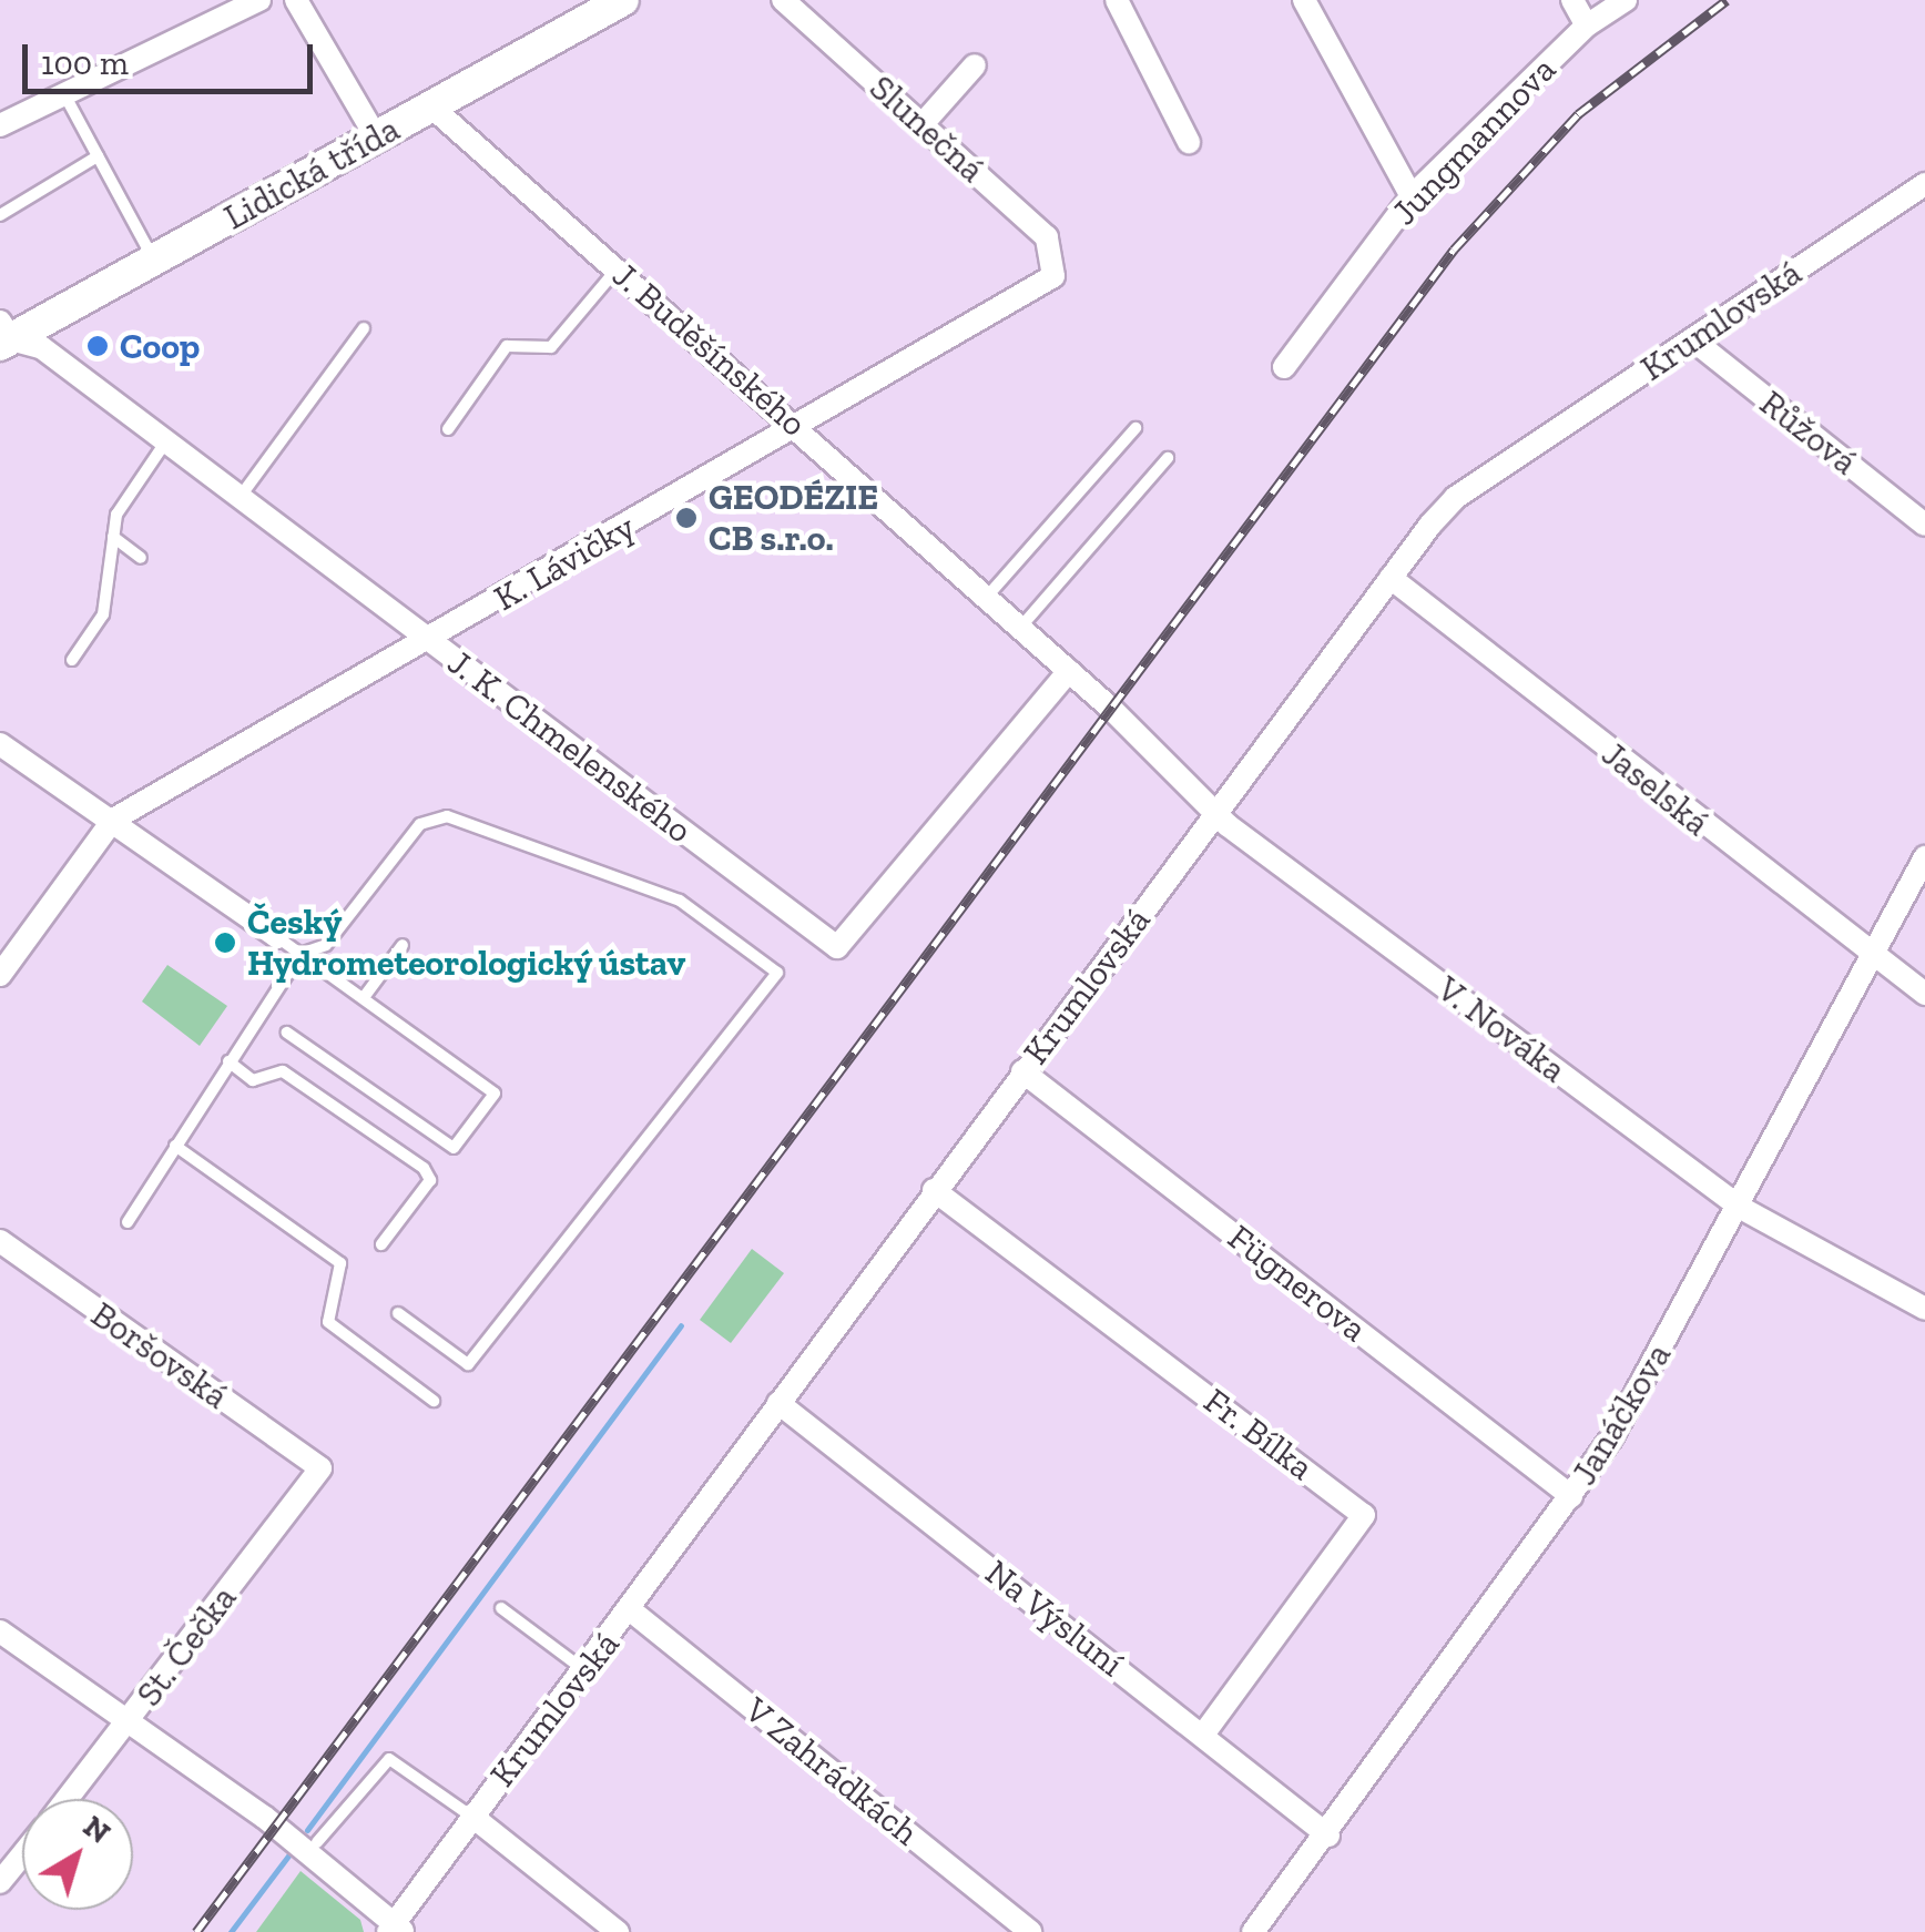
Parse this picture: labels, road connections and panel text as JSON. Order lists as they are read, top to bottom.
{
  "streets": {
    "street": [
      "Slunečná",
      "Jungmannova",
      "Lidická třída",
      "Krumlovská",
      "J. Buděšínského",
      "Růžová",
      "K. Lávičky",
      "J. K. Chmelenského",
      "Jaselská",
      "V. Nováka",
      "Fügnerova",
      "Boršovská",
      "Janáčkova",
      "Fr. Bílka",
      "Na Výsluní",
      "St. Čečka",
      "V Zahrádkách"
    ]
  },
  "crossings": [
    ["Slunečná", "K. Lávičky"],
    ["Lidická třída", "J. Buděšínského"],
    ["Lidická třída", "J. K. Chmelenského"],
    ["Krumlovská", "Růžová"],
    ["Krumlovská", "Jaselská"],
    ["Krumlovská", "V. Nováka"],
    ["Krumlovská", "Fügnerova"],
    ["Krumlovská", "Fr. Bílka"],
    ["Krumlovská", "Na Výsluní"],
    ["Krumlovská", "V Zahrádkách"],
    ["J. Buděšínského", "K. Lávičky"],
    ["J. Buděšínského", "J. K. Chmelenského"],
    ["J. Buděšínského", "V. Nováka"],
    ["K. Lávičky", "J. K. Chmelenského"],
    ["Jaselská", "Janáčkova"],
    ["V. Nováka", "Janáčkova"],
    ["Fügnerova", "Janáčkova"],
    ["Boršovská", "St. Čečka"],
    ["Janáčkova", "Na Výsluní"],
    ["Fr. Bílka", "Na Výsluní"]
  ],
  "places": ["Coop", "GEODÉZIE CB s.r.o.", "Český Hydrometeorologický ústav"],
  "scale_bar": "100 m",
  "north": "top right"
}
